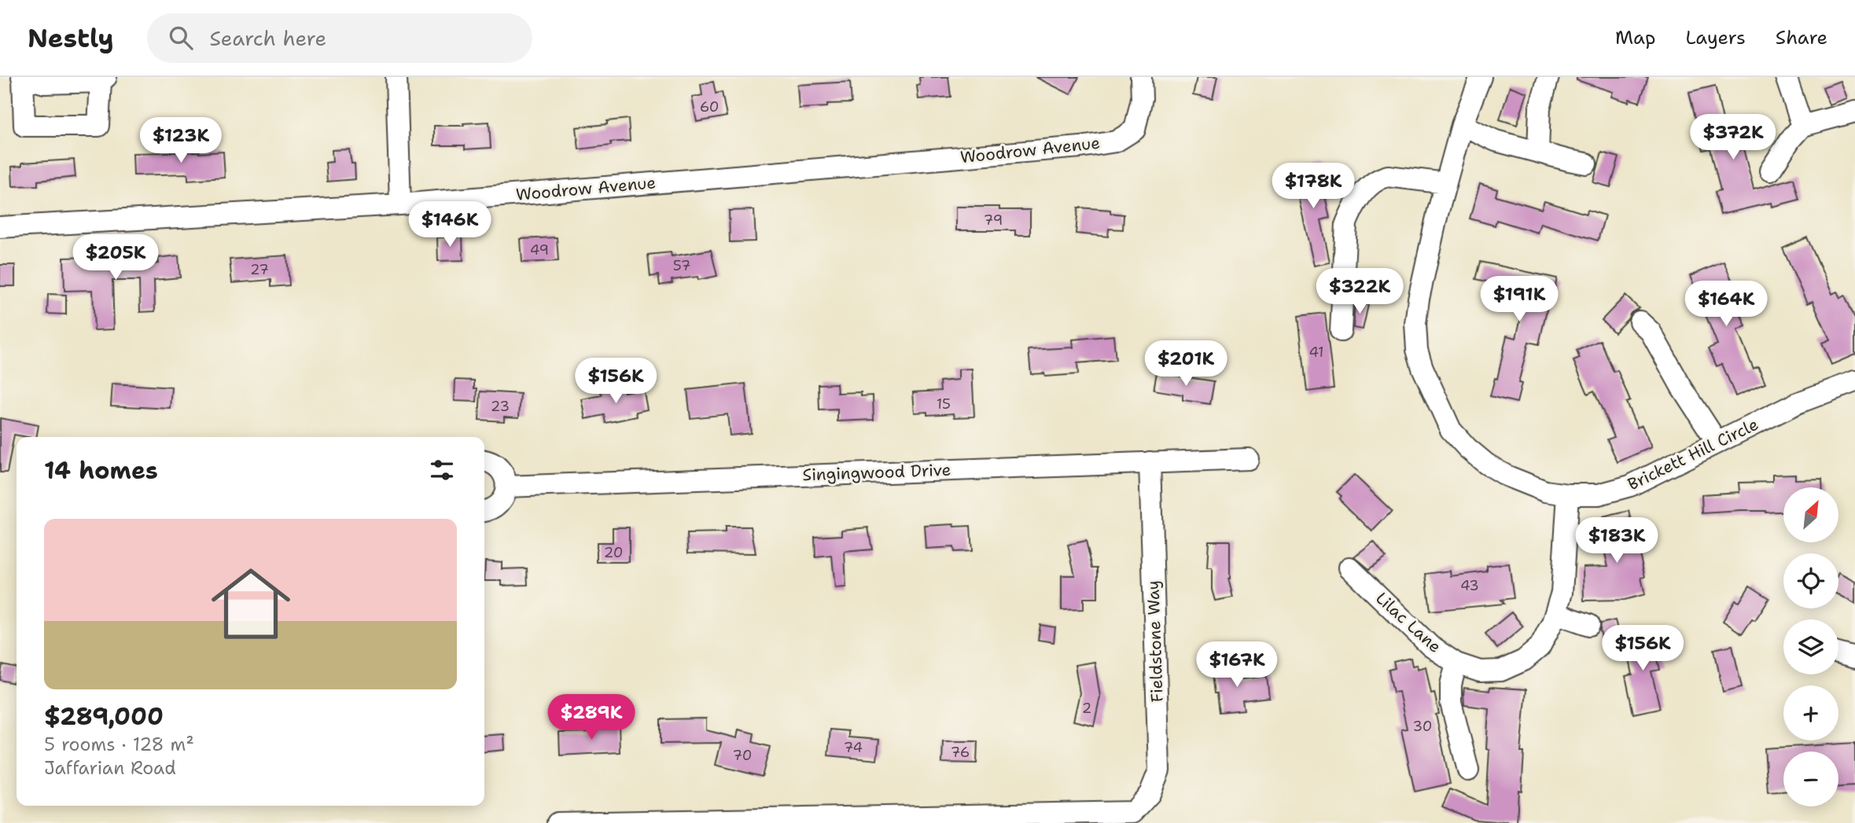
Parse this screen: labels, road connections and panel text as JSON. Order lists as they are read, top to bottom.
{
  "streets": {
    "street": [
      "Woodrow Avenue",
      "Brickett Hill Circle",
      "Singingwood Drive",
      "Lilac Lane",
      "Fieldstone Way"
    ]
  },
  "crossings": [
    ["Brickett Hill Circle", "Lilac Lane"],
    ["Singingwood Drive", "Fieldstone Way"]
  ],
  "house_numbers": [
    "60",
    "79",
    "49",
    "57",
    "27",
    "41",
    "15",
    "23",
    "20",
    "43",
    "2",
    "30",
    "74",
    "76",
    "70"
  ],
  "north": "top right",
  "page": {
    "header": "Nestly",
    "search": "Search here",
    "nav": ["Map", "Layers", "Share"],
    "price": [
      "$372K",
      "$123K",
      "$178K",
      "$146K",
      "$205K",
      "$322K",
      "$191K",
      "$164K",
      "$201K",
      "$156K",
      "$183K",
      "$156K",
      "$167K",
      "$289K"
    ],
    "heading": "14 homes",
    "map_buttons": ["+", "−"],
    "list": [
      {
        "name": "$289,000",
        "note": "5 rooms · 128 m² · Jaffarian Road"
      }
    ]
  }
}
